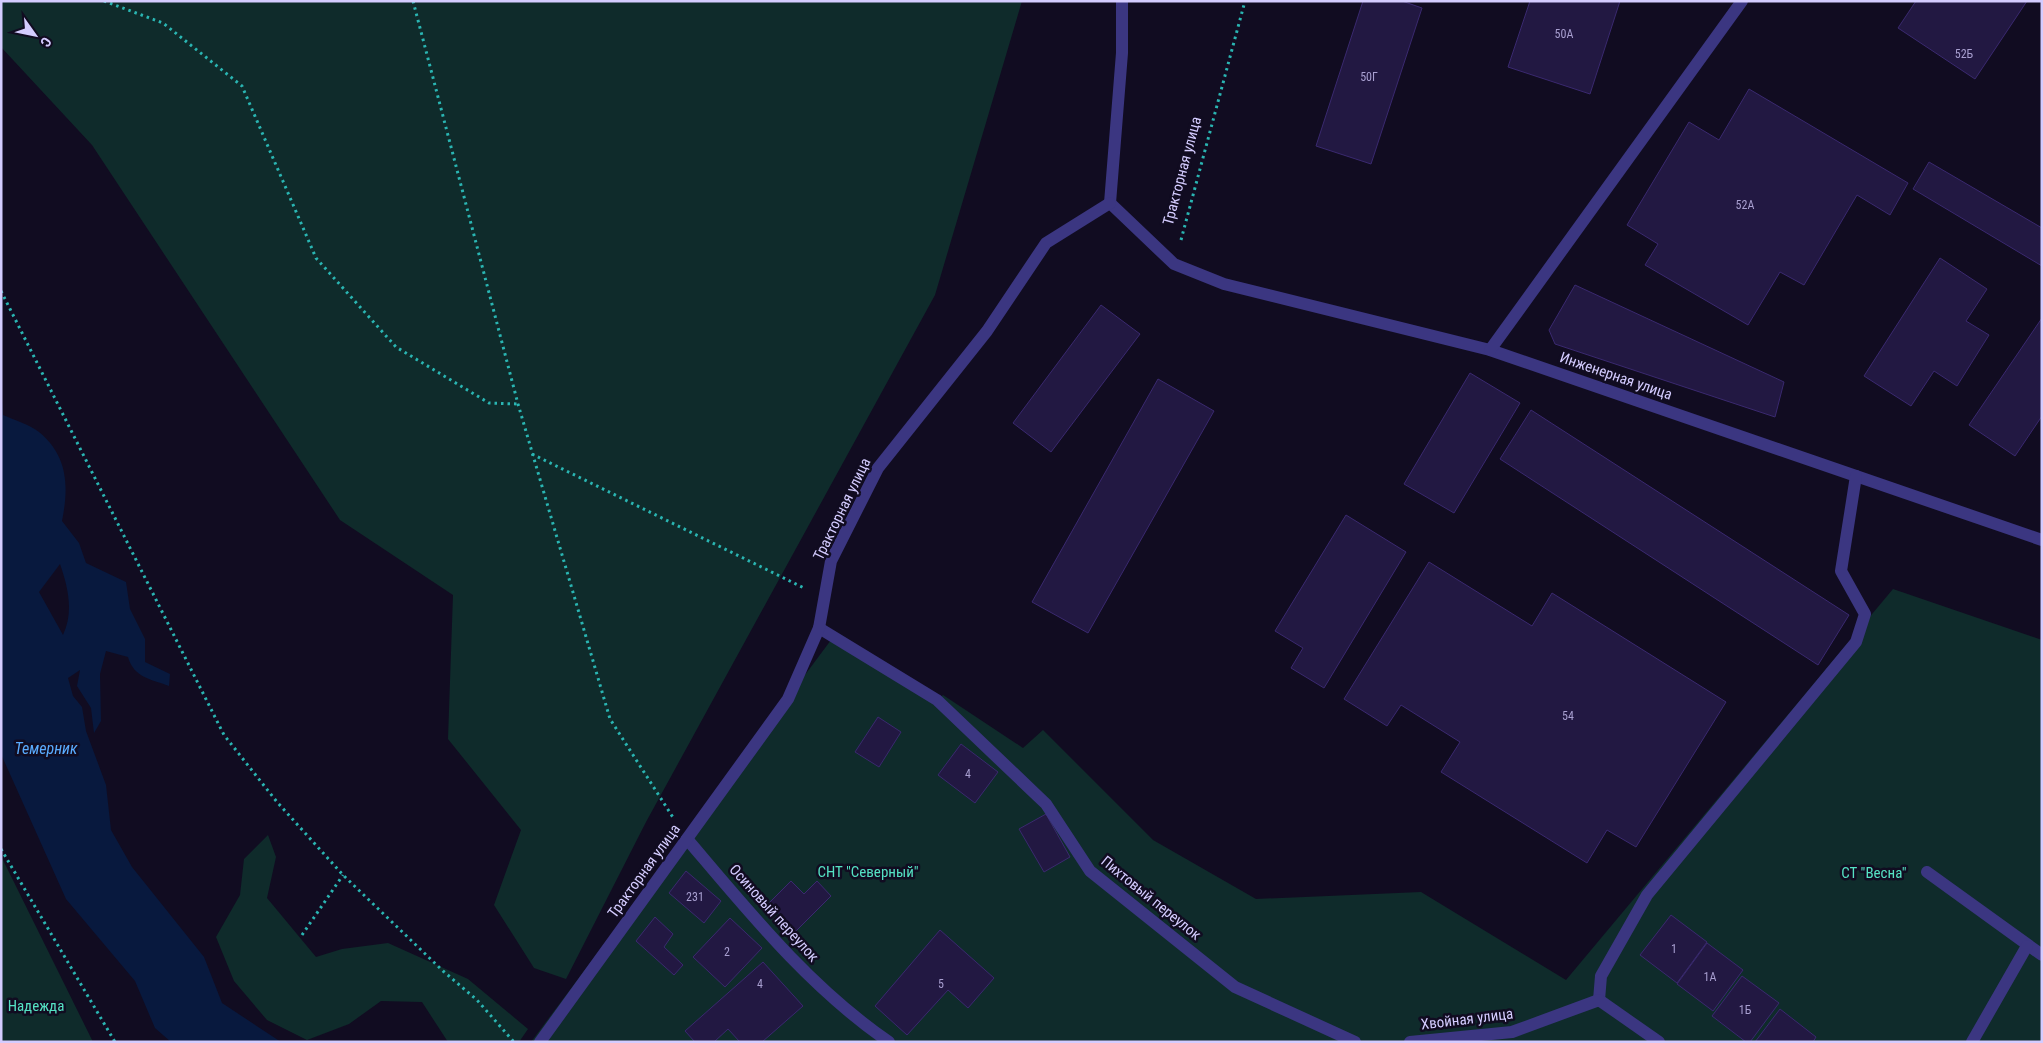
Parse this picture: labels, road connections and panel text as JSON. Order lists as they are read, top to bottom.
{
  "streets": {
    "street": [
      "Тракторная улица",
      "Инженерная улица",
      "Пихтовый переулок",
      "Осиновый переулок",
      "Хвойная улица"
    ]
  },
  "crossings": [
    ["Тракторная улица", "Инженерная улица"],
    ["Тракторная улица", "Пихтовый переулок"],
    ["Тракторная улица", "Осиновый переулок"]
  ],
  "water": ["Темерник"],
  "parks": ["СНТ \"Северный\"", "СТ \"Весна\"", "Надежда"],
  "house_numbers": [
    "50А",
    "52Б",
    "50Г",
    "52А",
    "54",
    "4",
    "231",
    "1",
    "2",
    "1А",
    "4",
    "5",
    "1Б"
  ],
  "north": "bottom right"
}
